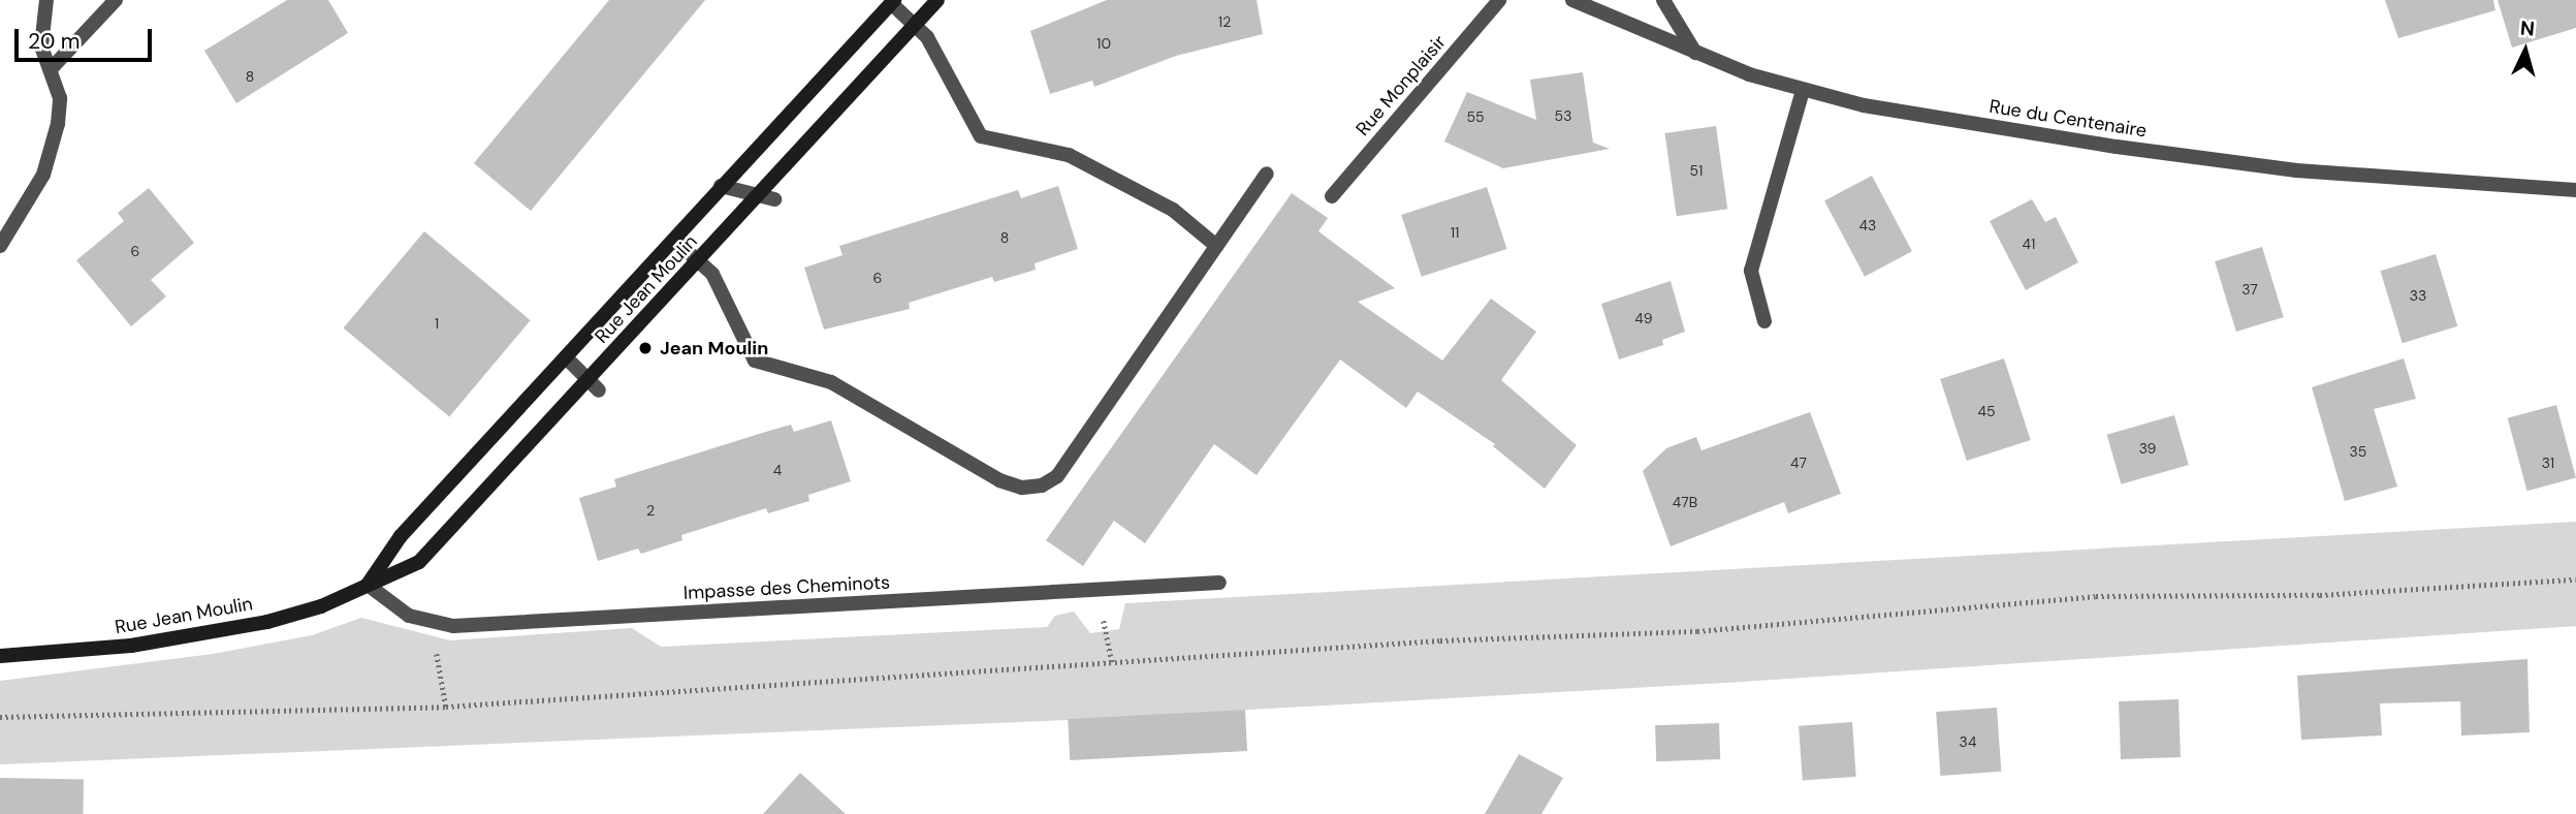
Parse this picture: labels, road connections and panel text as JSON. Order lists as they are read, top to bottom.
{
  "streets": {
    "street": [
      "Rue Monplaisir",
      "Rue du Centenaire",
      "Rue Jean Moulin",
      "Impasse des Cheminots"
    ]
  },
  "crossings": [
    ["Rue Jean Moulin", "Impasse des Cheminots"]
  ],
  "places": ["Jean Moulin"],
  "house_numbers": [
    "12",
    "10",
    "8",
    "53",
    "55",
    "51",
    "43",
    "11",
    "8",
    "41",
    "6",
    "6",
    "37",
    "33",
    "49",
    "1",
    "45",
    "39",
    "35",
    "47",
    "31",
    "4",
    "47B",
    "2",
    "34"
  ],
  "scale_bar": "20 m",
  "north": "top"
}
